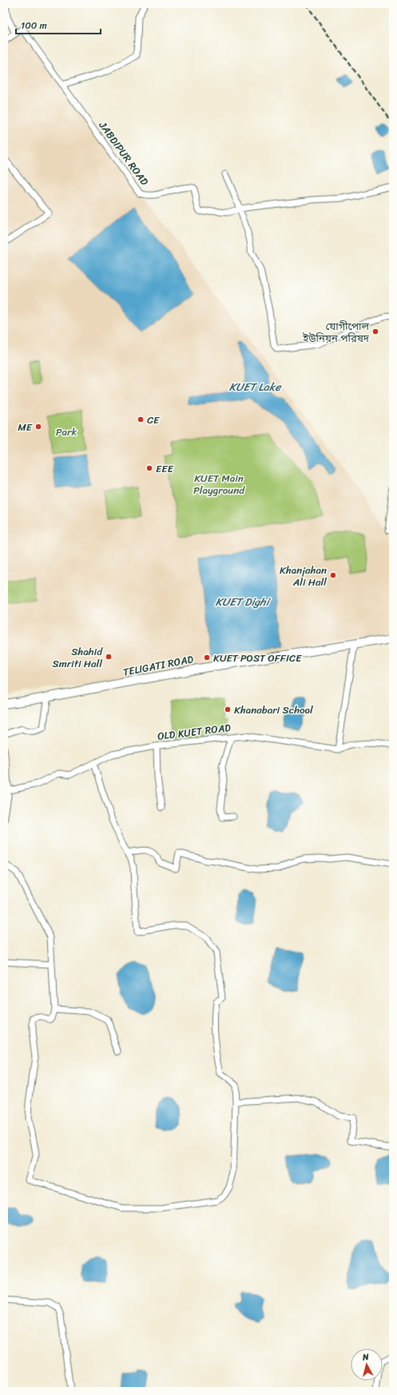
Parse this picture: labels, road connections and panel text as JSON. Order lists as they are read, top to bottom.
{
  "streets": {
    "main road": ["TELIGATI ROAD"],
    "street": ["JABDIPUR ROAD", "OLD KUET ROAD"]
  },
  "water": ["KUET Lake", "KUET Dighi"],
  "parks": ["Park", "KUET Main Playground"],
  "places": [
    "যোগীপোল ইউনিয়ন পরিষদ",
    "CE",
    "ME",
    "EEE",
    "Khanjahan Ali Hall",
    "Shahid Smriti Hall",
    "KUET POST OFFICE",
    "Khanabari School"
  ],
  "scale_bar": "100 m",
  "north": "top"
}
